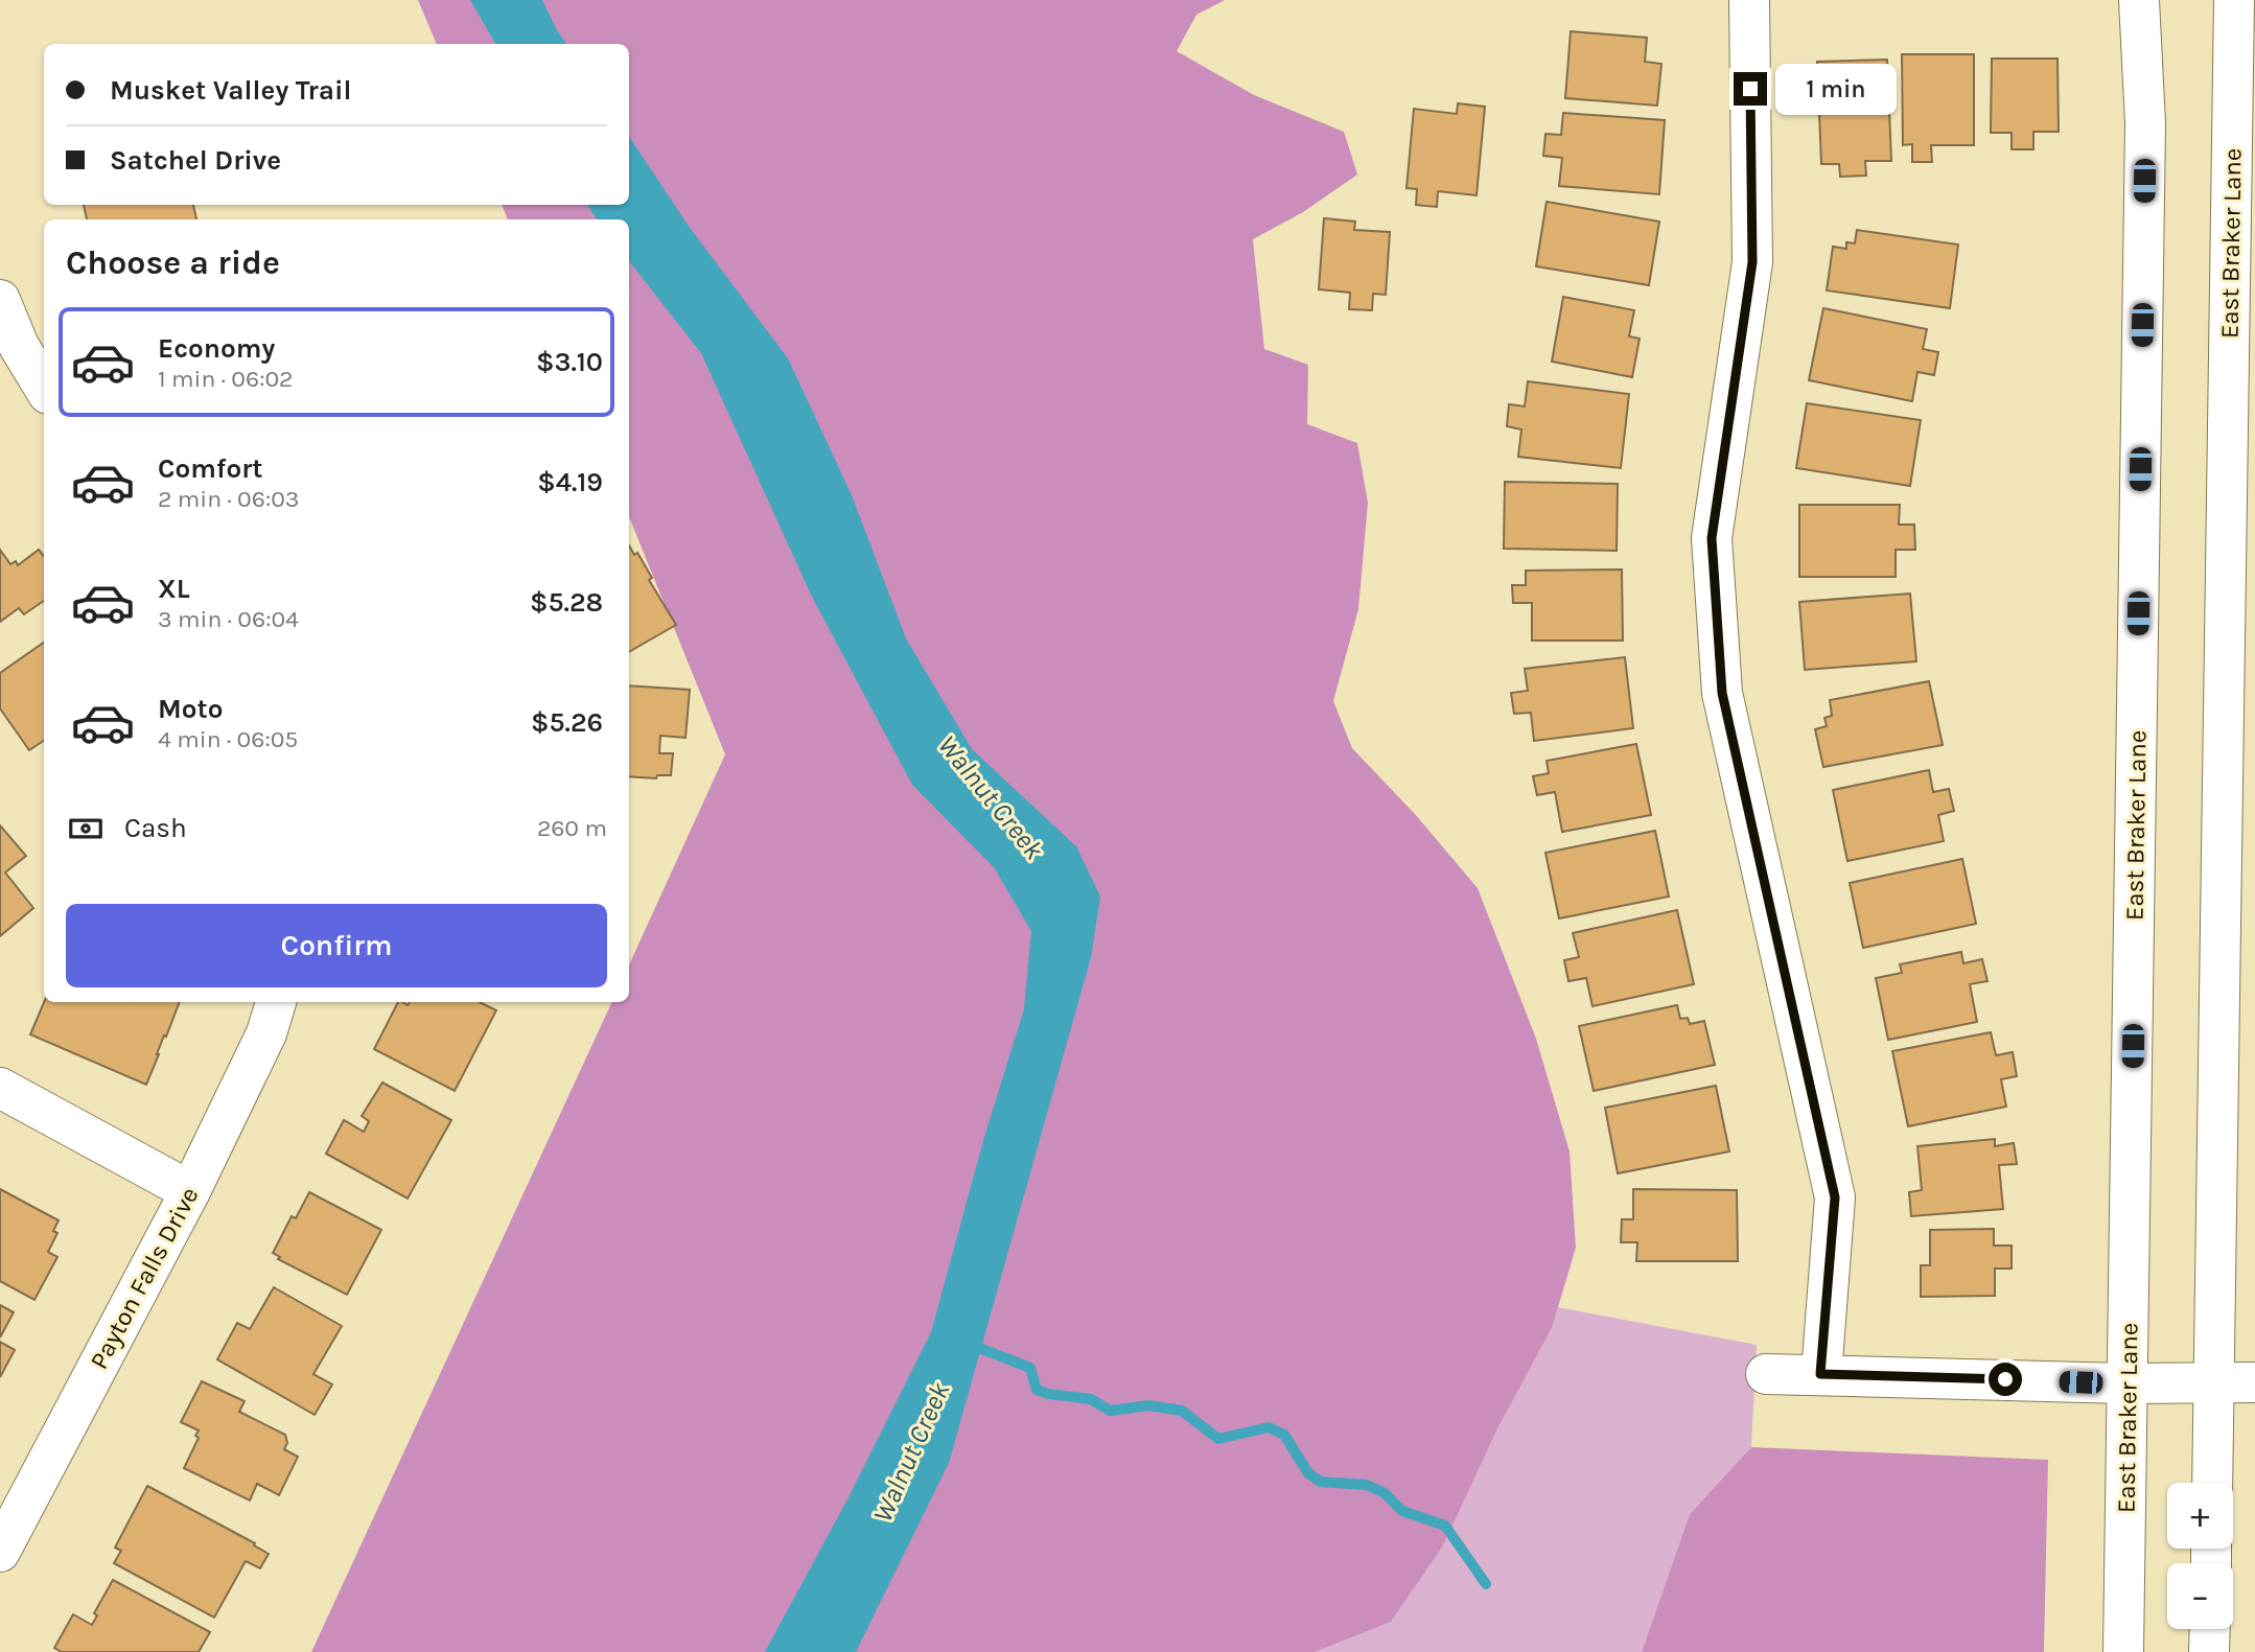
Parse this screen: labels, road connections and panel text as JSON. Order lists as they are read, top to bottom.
{
  "streets": {
    "street": ["East Braker Lane", "Payton Falls Drive"]
  },
  "water": ["Walnut Creek"],
  "page": {
    "banner": ["Musket Valley Trail", "Satchel Drive"],
    "bubble": "1 min",
    "heading": "Choose a ride",
    "list": [
      {
        "name": "Economy",
        "note": "1 min · 06:02",
        "value": "$3.10"
      },
      {
        "name": "Comfort",
        "note": "2 min · 06:03",
        "value": "$4.19"
      },
      {
        "name": "XL",
        "note": "3 min · 06:04",
        "value": "$5.28"
      },
      {
        "name": "Moto",
        "note": "4 min · 06:05",
        "value": "$5.26"
      }
    ],
    "pay": ["Cash", "260 m"],
    "buttons": "Confirm",
    "map_buttons": ["+", "−"]
  }
}
